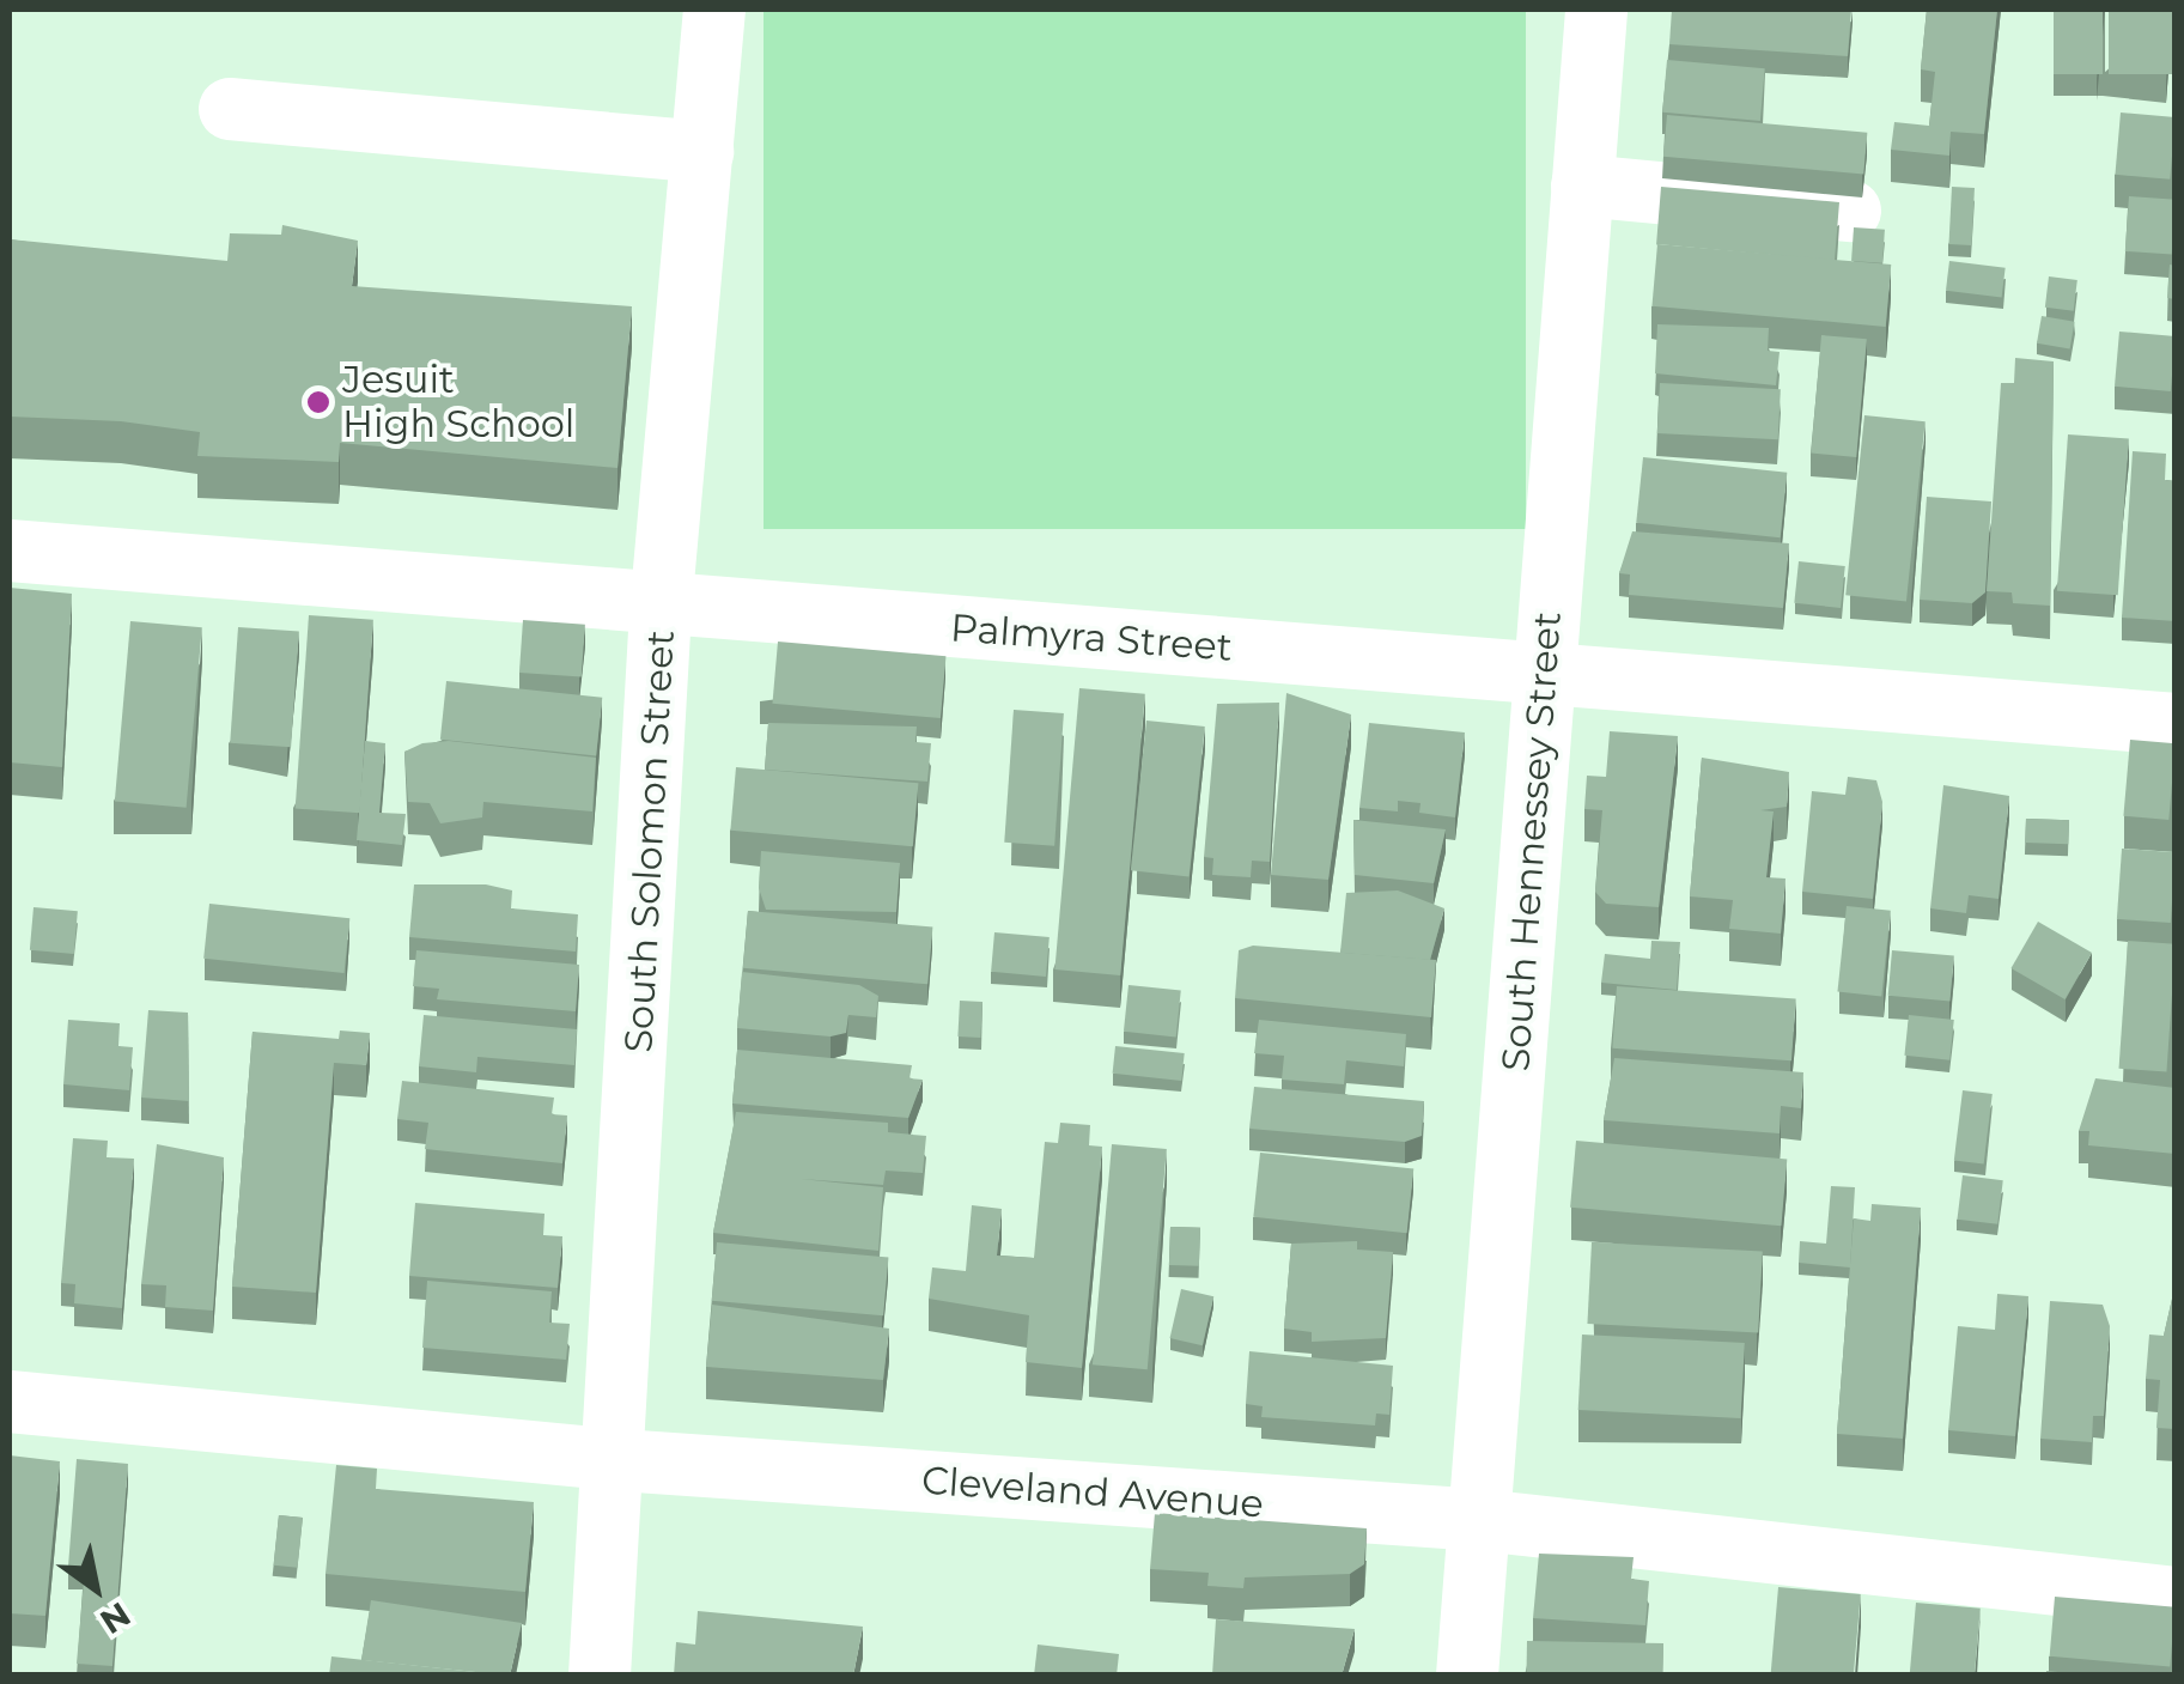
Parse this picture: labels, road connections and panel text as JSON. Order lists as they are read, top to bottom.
{
  "streets": {
    "street": [
      "Palmyra Street",
      "South Solomon Street",
      "South Hennessey Street",
      "Cleveland Avenue"
    ]
  },
  "crossings": [
    ["Palmyra Street", "South Solomon Street"],
    ["Palmyra Street", "South Hennessey Street"],
    ["South Solomon Street", "Cleveland Avenue"],
    ["South Hennessey Street", "Cleveland Avenue"]
  ],
  "places": ["Jesuit High School"],
  "north": "bottom right"
}
